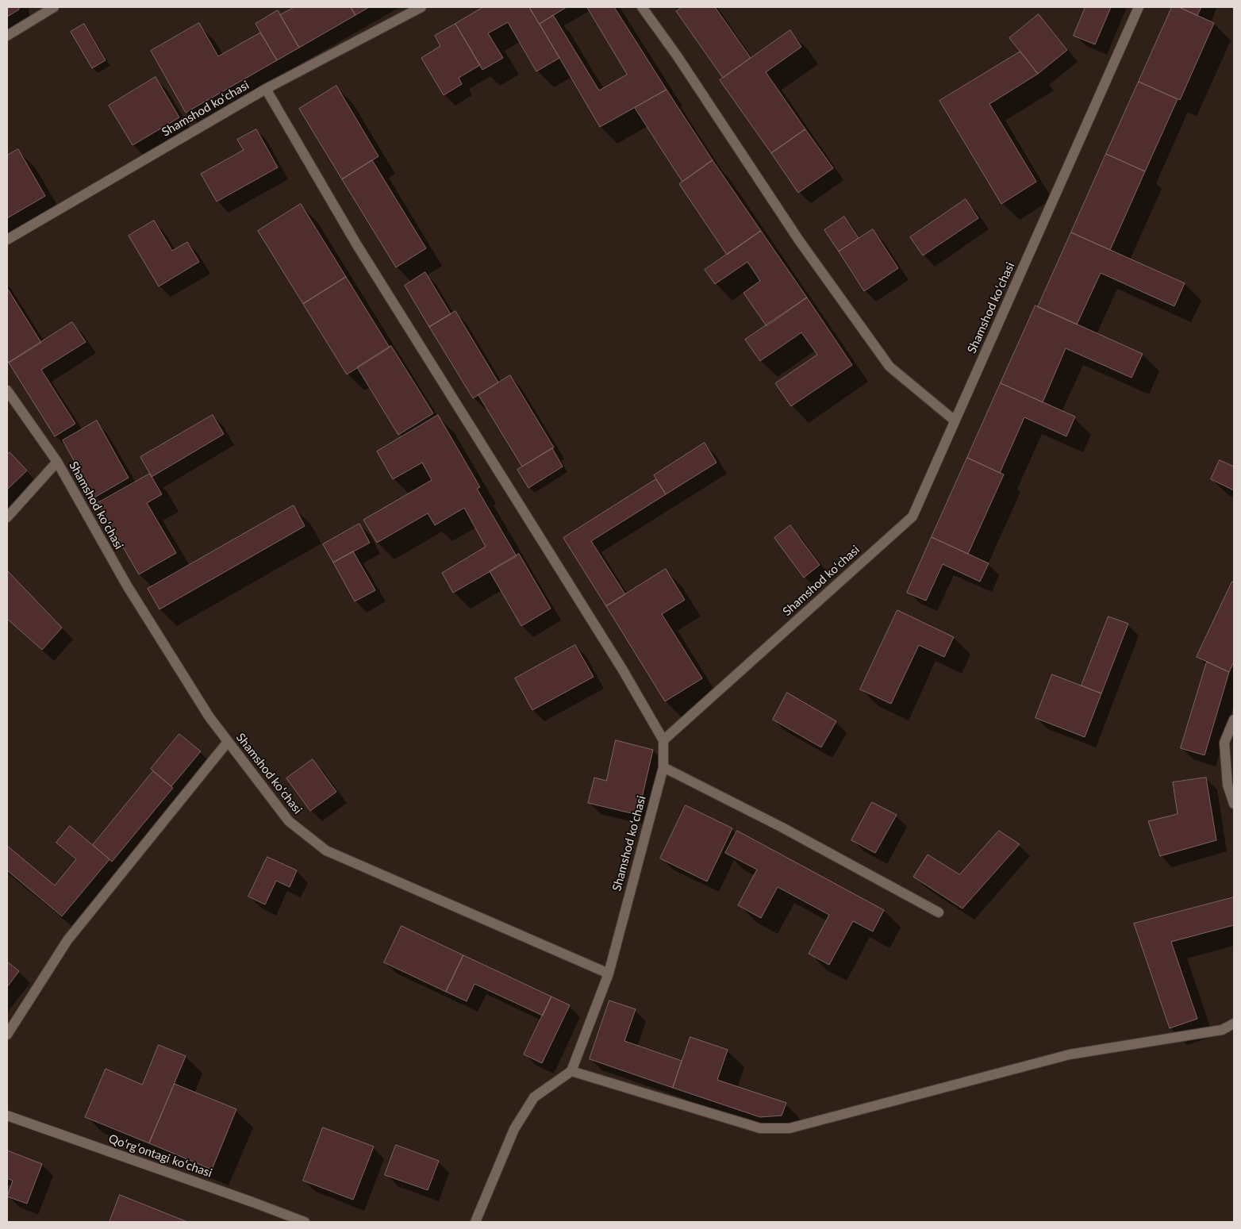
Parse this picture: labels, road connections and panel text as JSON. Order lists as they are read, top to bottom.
{
  "streets": {
    "street": ["Shamshod koʻchasi", "Qoʻrgʻontagi koʻchasi"]
  }
}
